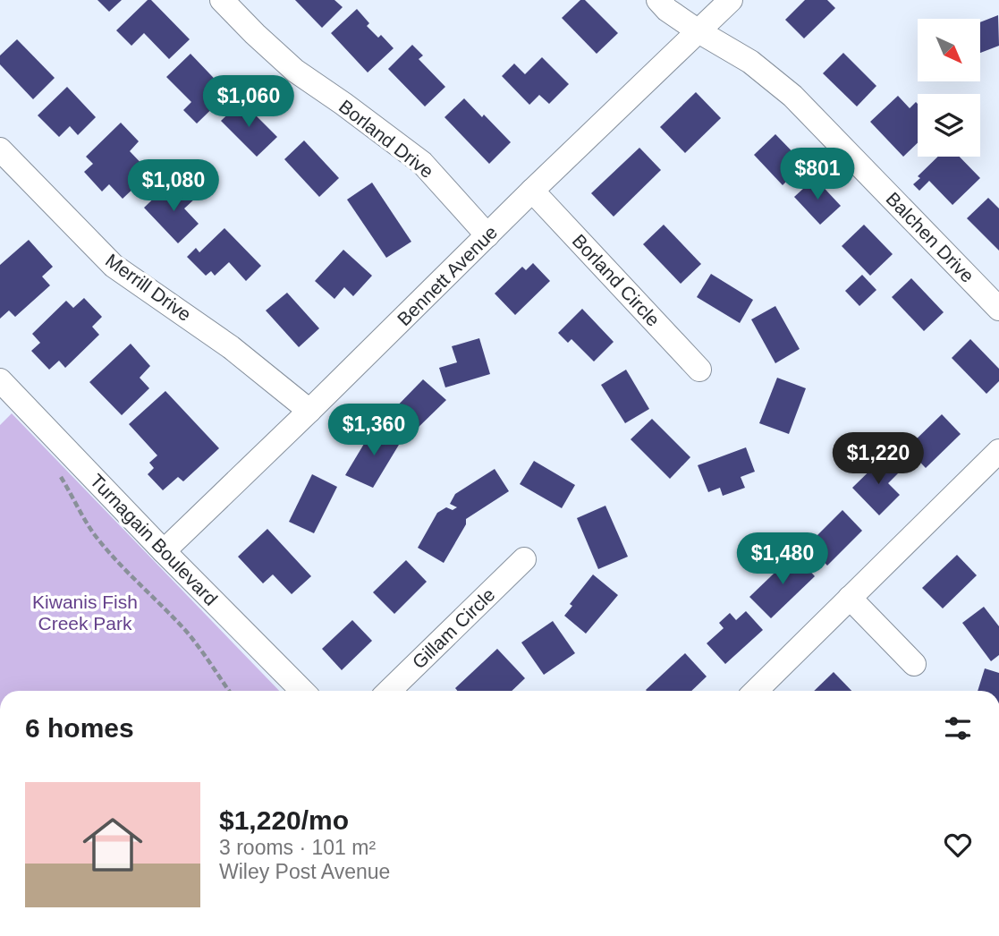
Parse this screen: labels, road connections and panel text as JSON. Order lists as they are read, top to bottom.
{
  "streets": {
    "street": [
      "Borland Drive",
      "Balchen Drive",
      "Bennett Avenue",
      "Borland Circle",
      "Merrill Drive",
      "Turnagain Boulevard",
      "Gillam Circle"
    ]
  },
  "crossings": [
    ["Borland Drive", "Bennett Avenue"],
    ["Balchen Drive", "Bennett Avenue"],
    ["Bennett Avenue", "Borland Circle"],
    ["Bennett Avenue", "Merrill Drive"],
    ["Bennett Avenue", "Turnagain Boulevard"]
  ],
  "parks": ["Kiwanis Fish Creek Park"],
  "north": "bottom right",
  "page": {
    "price": [
      "$1,060",
      "$801",
      "$1,080",
      "$1,360",
      "$1,220",
      "$1,480"
    ],
    "heading": "6 homes",
    "list": [
      {
        "name": "$1,220/mo",
        "note": "3 rooms · 101 m² · Wiley Post Avenue"
      }
    ]
  }
}
